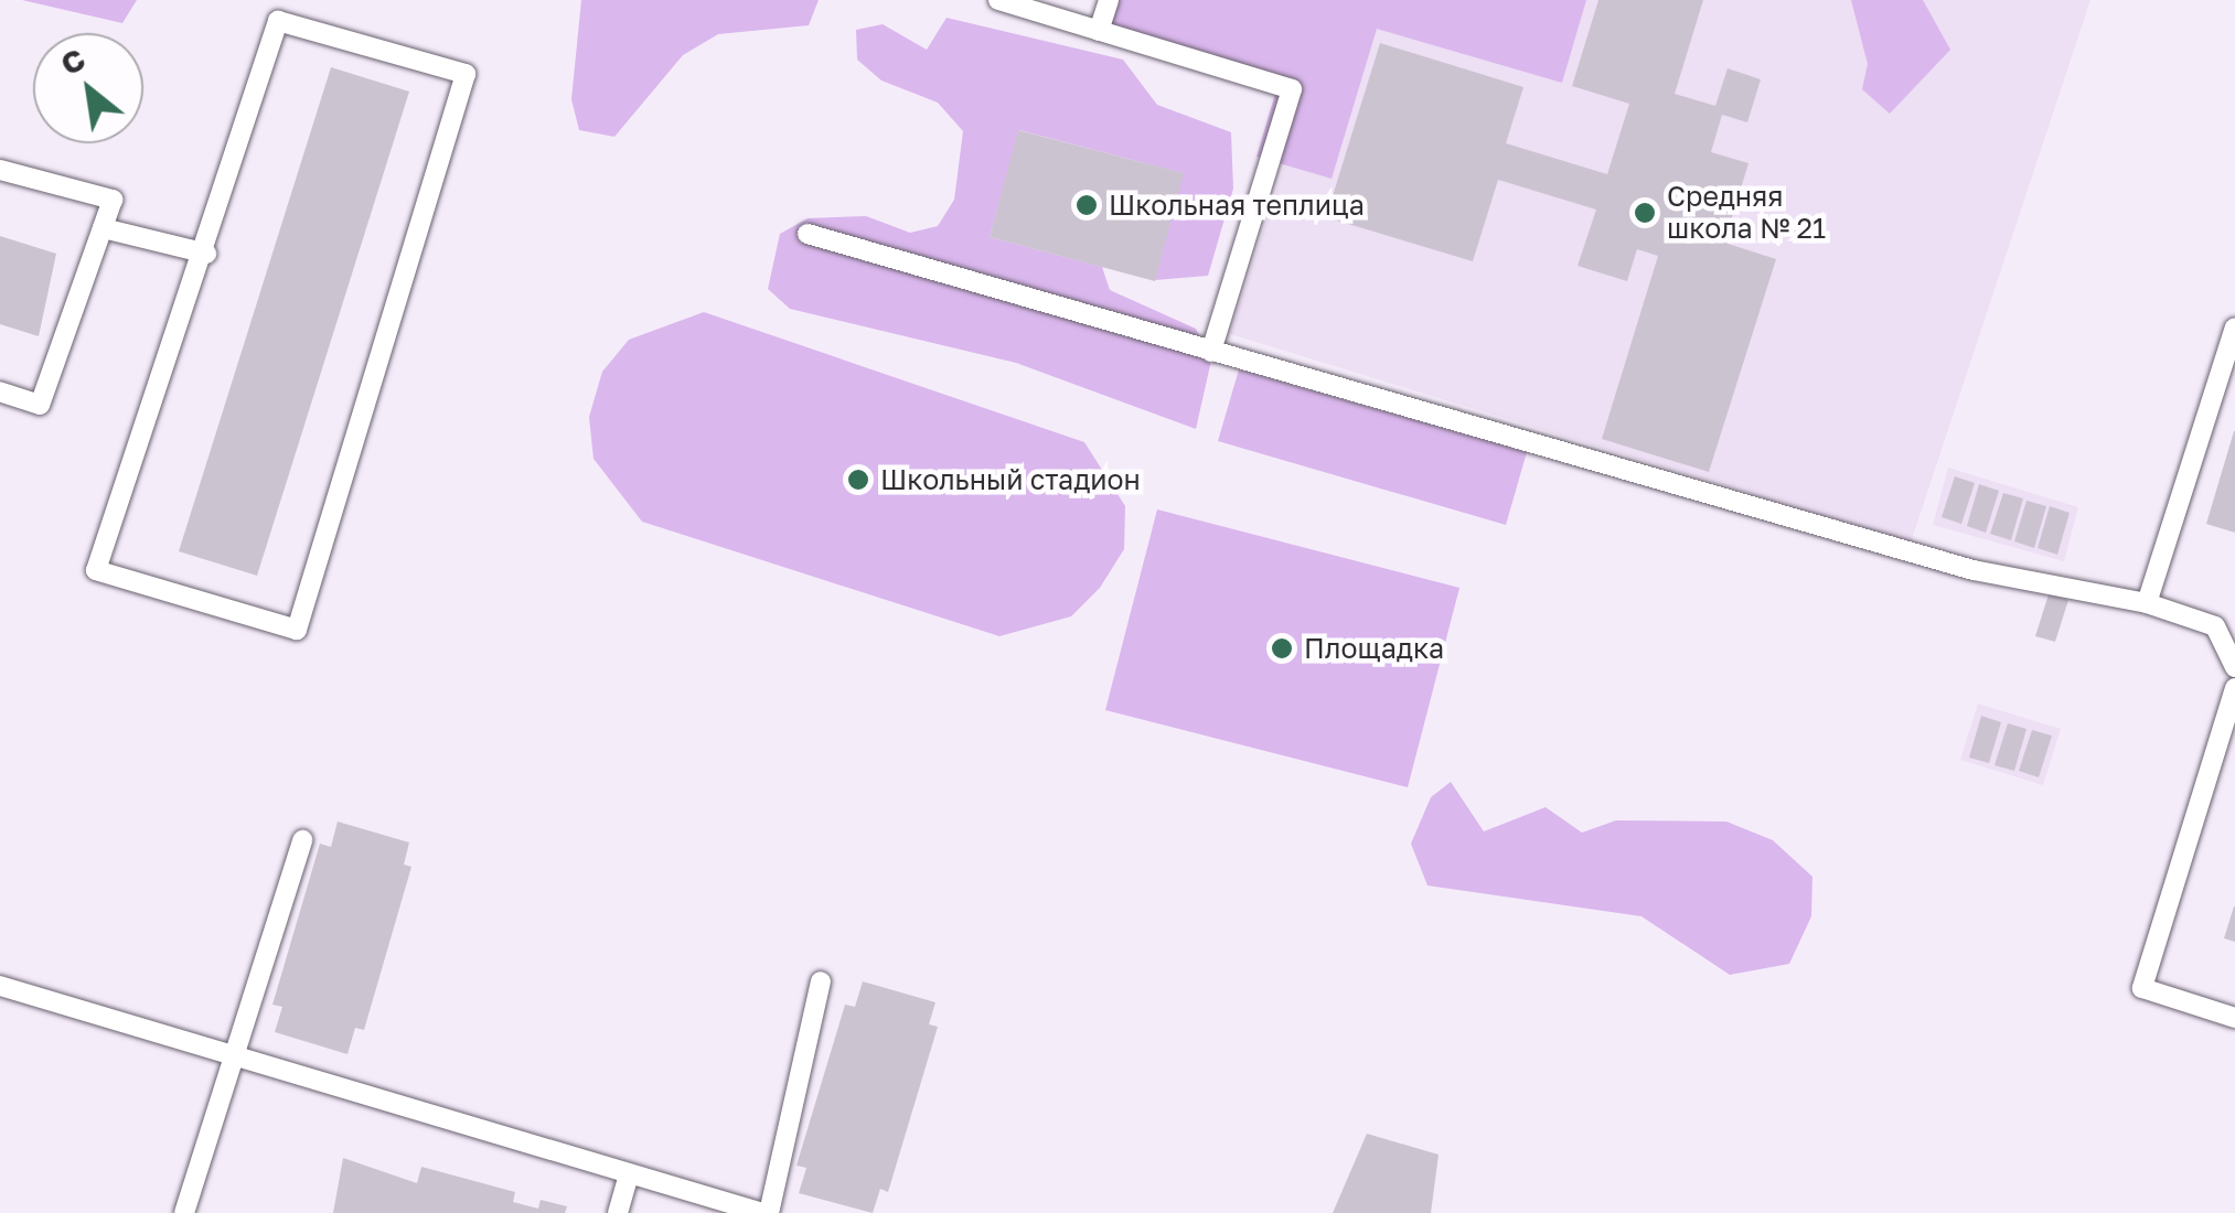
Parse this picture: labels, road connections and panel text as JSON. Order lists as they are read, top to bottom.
{
  "places": [
    "Школьная теплица",
    "Средняя школа № 21",
    "Школьный стадион",
    "Площадка"
  ],
  "north": "top left"
}
